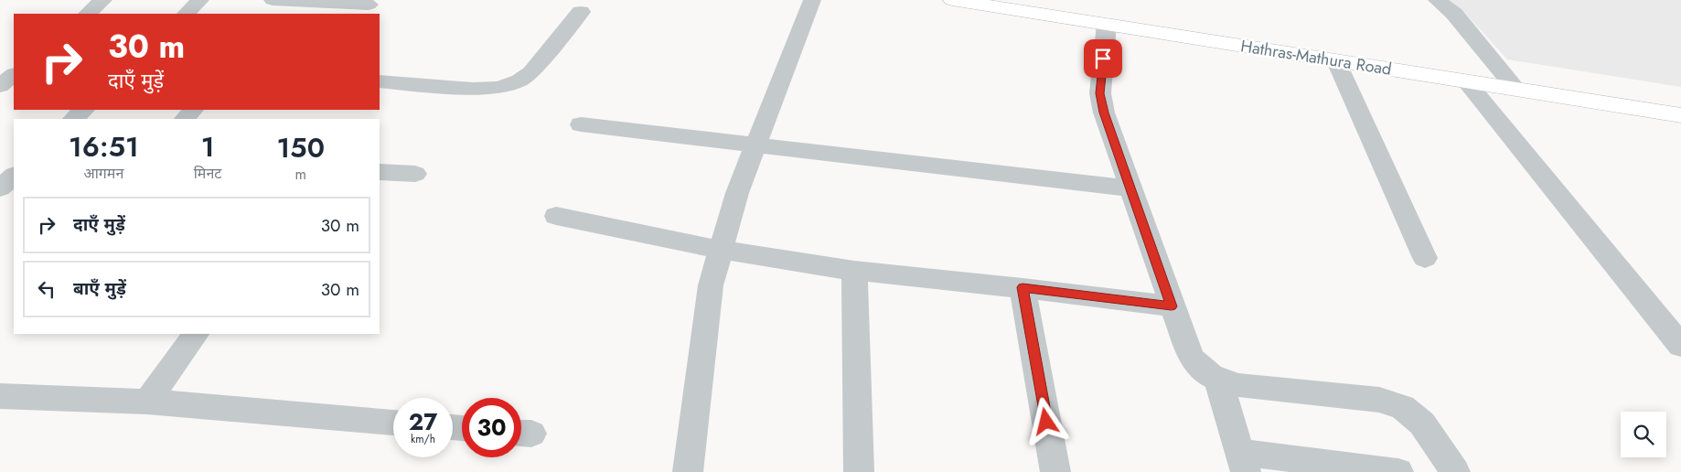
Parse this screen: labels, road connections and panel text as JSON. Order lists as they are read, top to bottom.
{
  "streets": {
    "highway": ["Hathras-Mathura Road"]
  },
  "page": {
    "turn": ["30 m", "दाएँ मुड़ें"],
    "eta": [
      "16:51",
      "आगमन",
      "1",
      "मिनट",
      "150",
      "m"
    ],
    "list": [
      {
        "name": "दाएँ मुड़ें",
        "value": "30 m"
      },
      {
        "name": "बाएँ मुड़ें",
        "value": "30 m"
      }
    ],
    "speed": "27 km/h",
    "limit": "30"
  }
}
